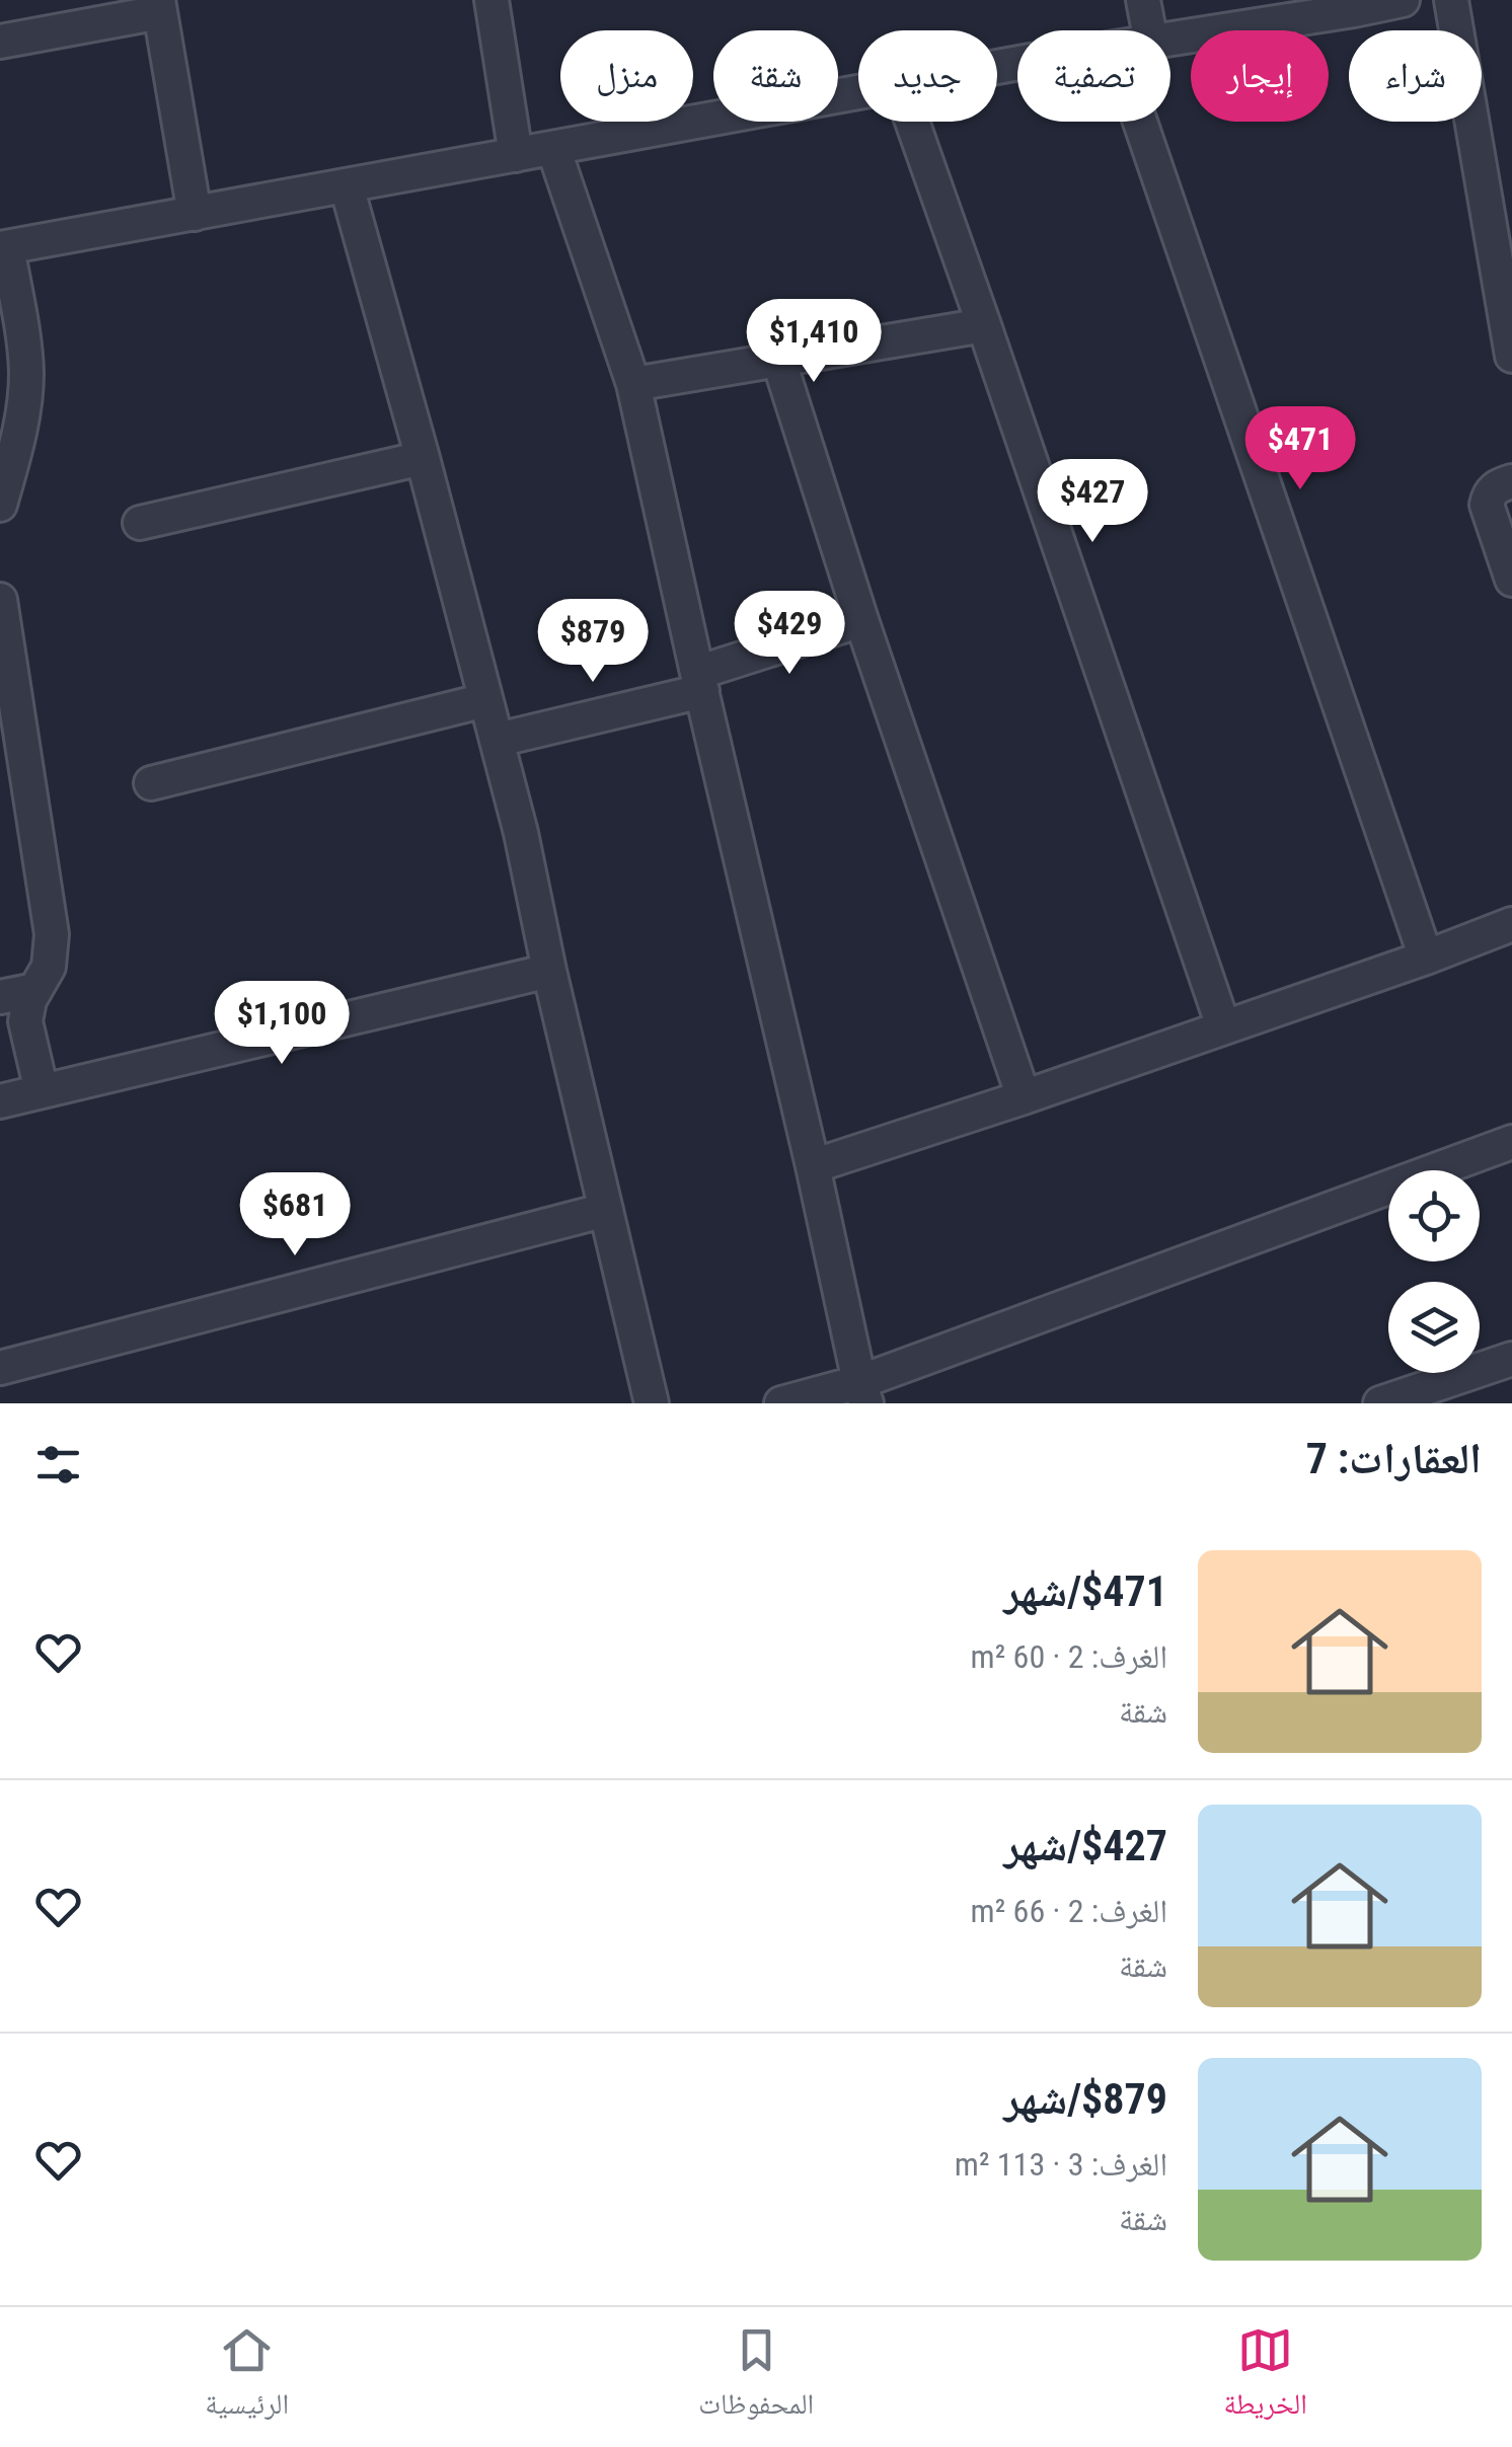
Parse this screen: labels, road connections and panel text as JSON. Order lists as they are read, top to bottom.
{
  "page": {
    "chip": [
      "شراء",
      "إيجار",
      "تصفية",
      "جديد",
      "شقة",
      "منزل"
    ],
    "price": [
      "$1,410",
      "$471",
      "$427",
      "$429",
      "$879",
      "$1,100",
      "$681"
    ],
    "heading": "العقارات: 7",
    "list": [
      {
        "name": "$471/شهر",
        "note": "الغرف: 2 · 60 m² · شقة"
      },
      {
        "name": "$427/شهر",
        "note": "الغرف: 2 · 66 m² · شقة"
      },
      {
        "name": "$879/شهر",
        "note": "الغرف: 3 · 113 m² · شقة"
      }
    ],
    "tabs": ["الخريطة", "المحفوظات", "الرئيسية"]
  }
}
